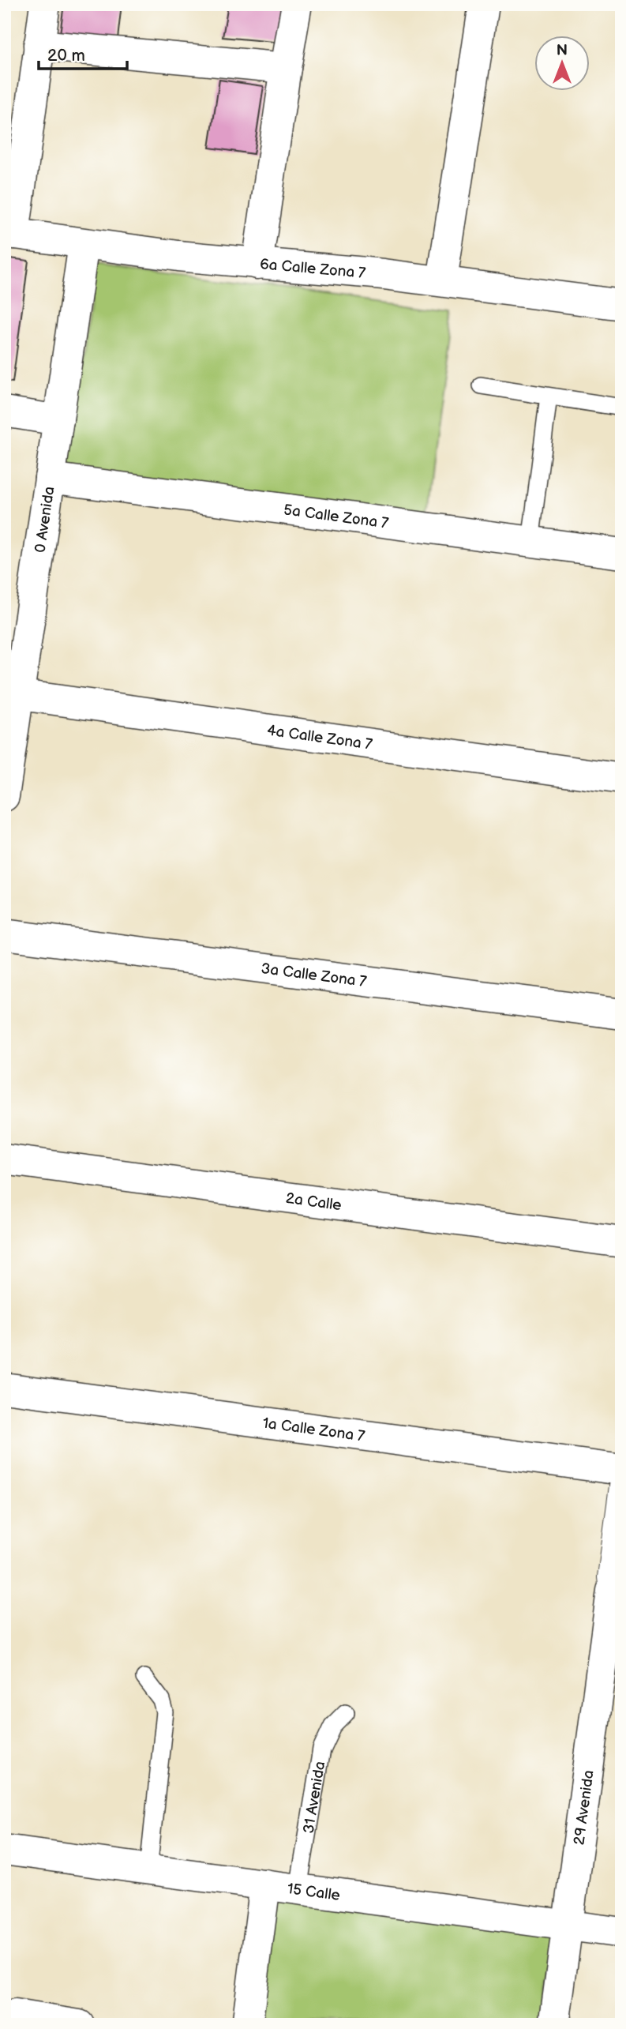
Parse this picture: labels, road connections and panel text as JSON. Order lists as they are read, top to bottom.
{
  "streets": {
    "street": [
      "6a Calle Zona 7",
      "5a Calle Zona 7",
      "0 Avenida",
      "4a Calle Zona 7",
      "3a Calle Zona 7",
      "2a Calle",
      "1a Calle Zona 7",
      "29 Avenida",
      "15 Calle"
    ],
    "lane": ["31 Avenida"]
  },
  "crossings": [
    ["6a Calle Zona 7", "0 Avenida"],
    ["5a Calle Zona 7", "0 Avenida"],
    ["0 Avenida", "4a Calle Zona 7"],
    ["31 Avenida", "15 Calle"],
    ["29 Avenida", "15 Calle"]
  ],
  "scale_bar": "20 m",
  "north": "top"
}
